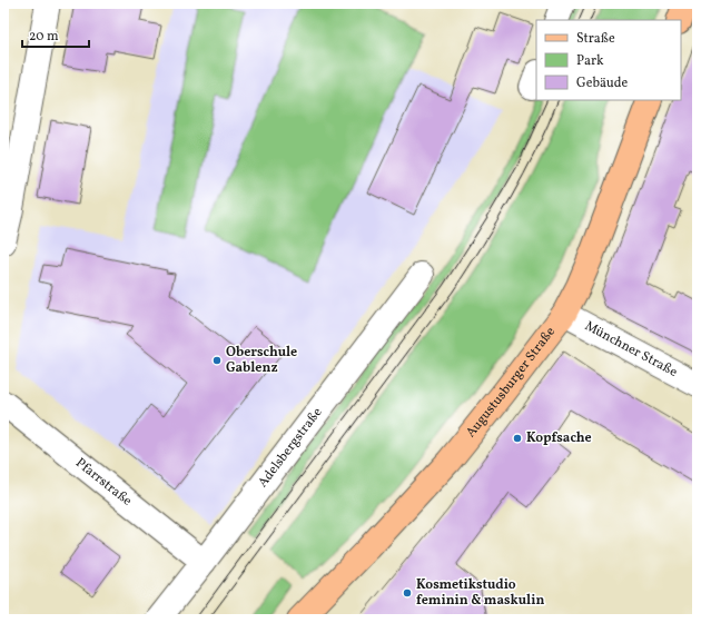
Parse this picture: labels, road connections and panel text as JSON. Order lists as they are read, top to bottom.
{
  "streets": {
    "main road": ["Augustusburger Straße"],
    "street": ["Münchner Straße", "Adelsbergstraße", "Pfarrstraße"]
  },
  "crossings": [
    ["Münchner Straße", "Augustusburger Straße"],
    ["Adelsbergstraße", "Pfarrstraße"]
  ],
  "places": ["Oberschule Gablenz", "Kopfsache", "Kosmetikstudio feminin & maskulin"],
  "legend": ["Straße", "Park", "Gebäude"],
  "scale_bar": "20 m"
}
